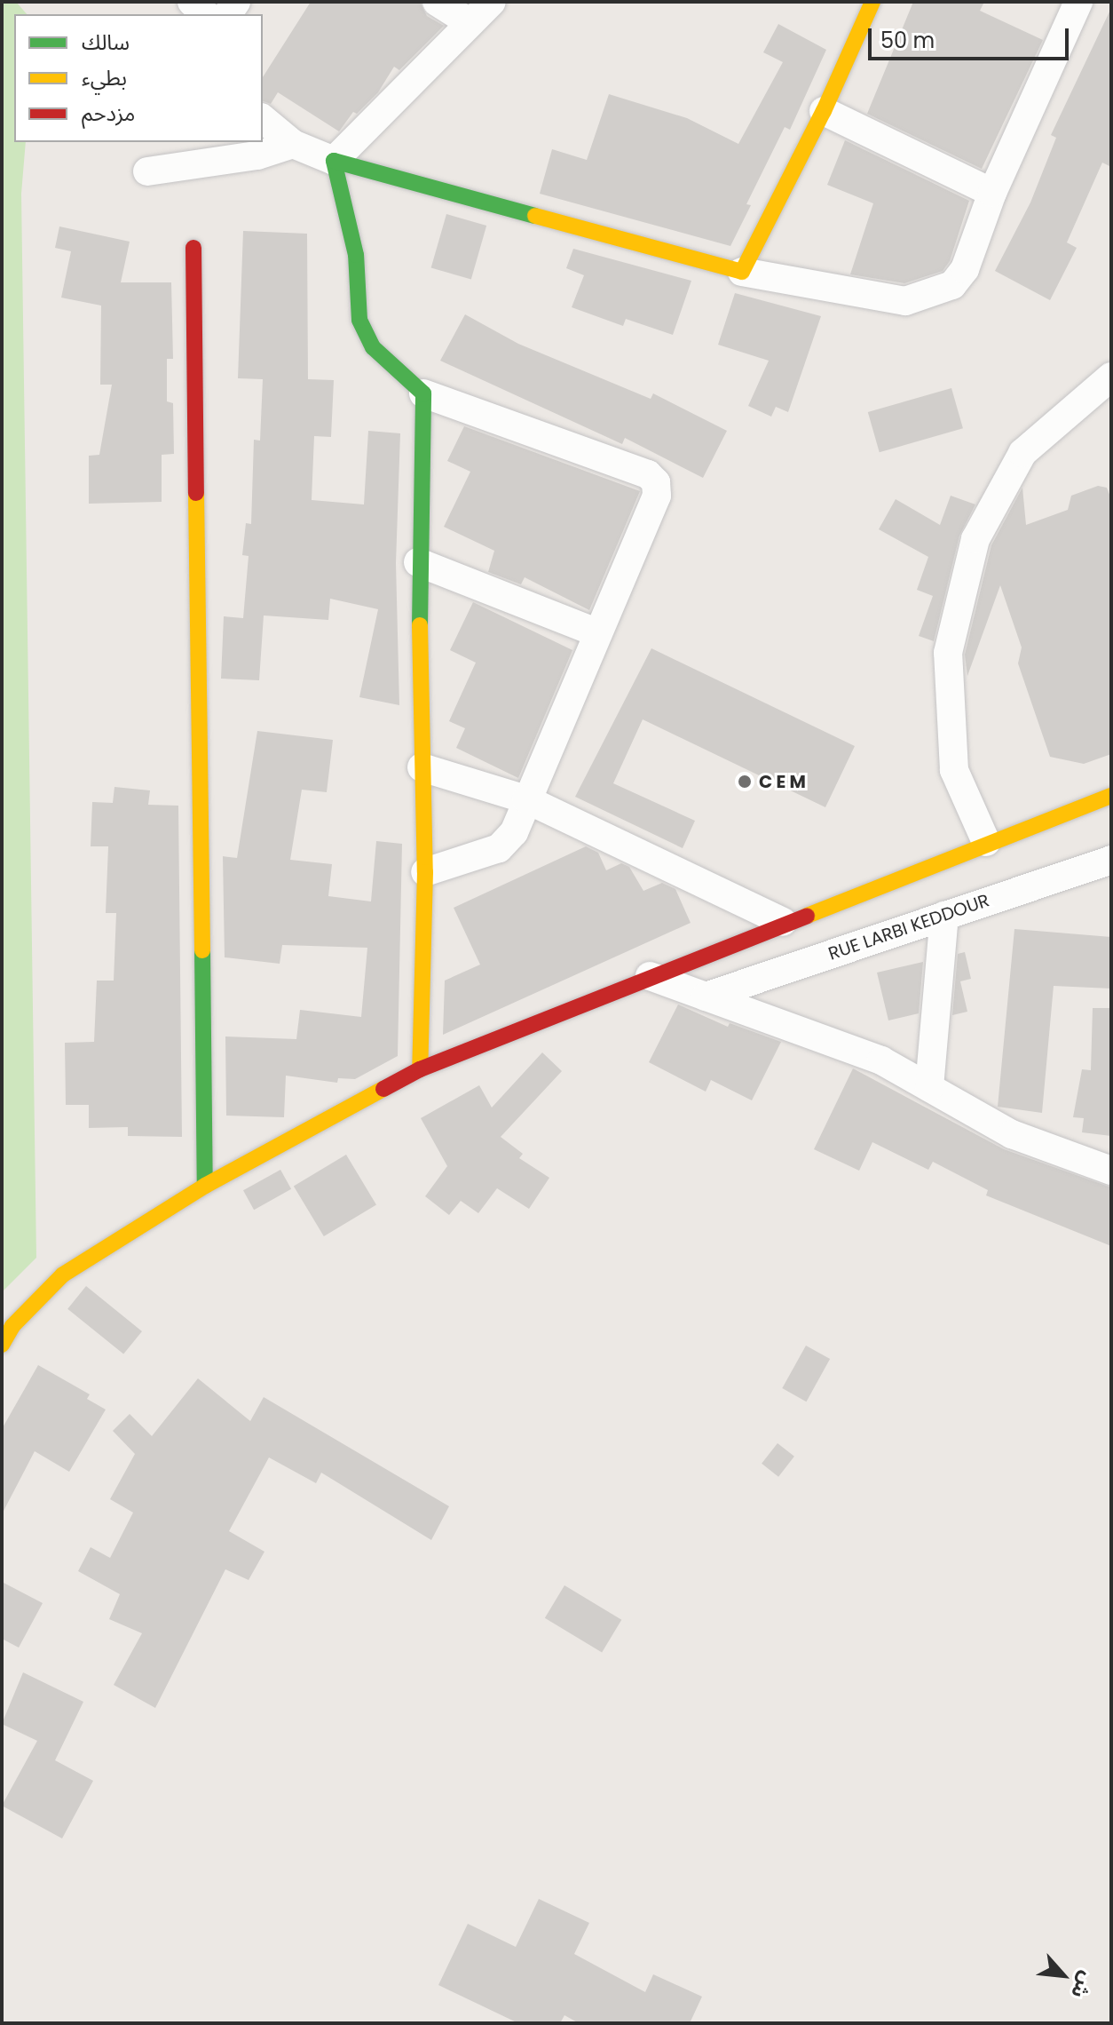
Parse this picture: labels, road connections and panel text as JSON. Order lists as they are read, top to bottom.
{
  "streets": {
    "street": ["RUE LARBI KEDDOUR"]
  },
  "places": ["C E M"],
  "legend": ["سالك", "بطيء", "مزدحم"],
  "scale_bar": "50 m",
  "north": "bottom right"
}
